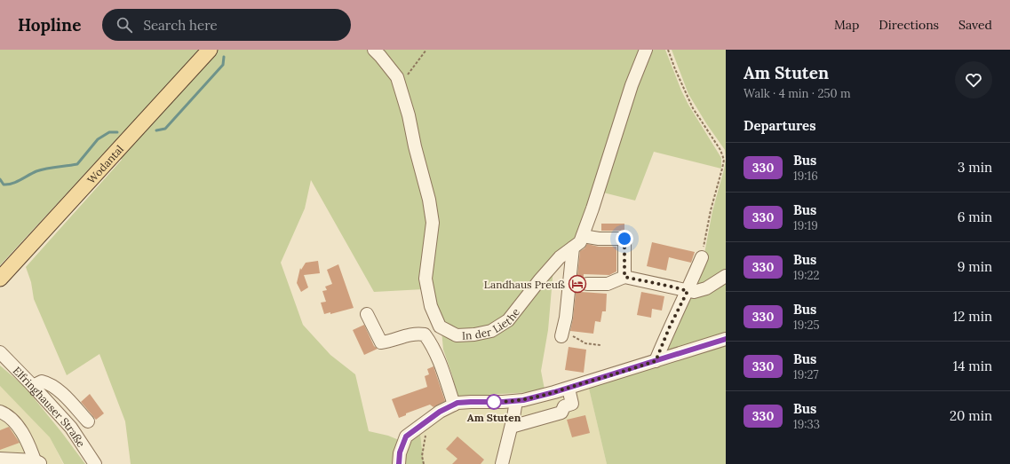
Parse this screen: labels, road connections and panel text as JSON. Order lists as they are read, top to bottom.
{
  "streets": {
    "main road": ["Wodantal"],
    "street": ["In der Liethe", "Elfringhauser Straße"]
  },
  "places": {
    "hotel": ["Landhaus Preuß"],
    "other": ["Am Stuten"]
  },
  "lines": ["bus line 330"],
  "page": {
    "header": "Hopline",
    "search": "Search here",
    "nav": ["Map", "Directions", "Saved"],
    "heading": [
      ["Am Stuten", "Walk · 4 min · 250 m"],
      "Departures"
    ],
    "list": [
      {
        "mark": "330",
        "name": "Bus",
        "note": "19:16",
        "value": "3 min"
      },
      {
        "mark": "330",
        "name": "Bus",
        "note": "19:19",
        "value": "6 min"
      },
      {
        "mark": "330",
        "name": "Bus",
        "note": "19:22",
        "value": "9 min"
      },
      {
        "mark": "330",
        "name": "Bus",
        "note": "19:25",
        "value": "12 min"
      },
      {
        "mark": "330",
        "name": "Bus",
        "note": "19:27",
        "value": "14 min"
      },
      {
        "mark": "330",
        "name": "Bus",
        "note": "19:33",
        "value": "20 min"
      }
    ]
  }
}
